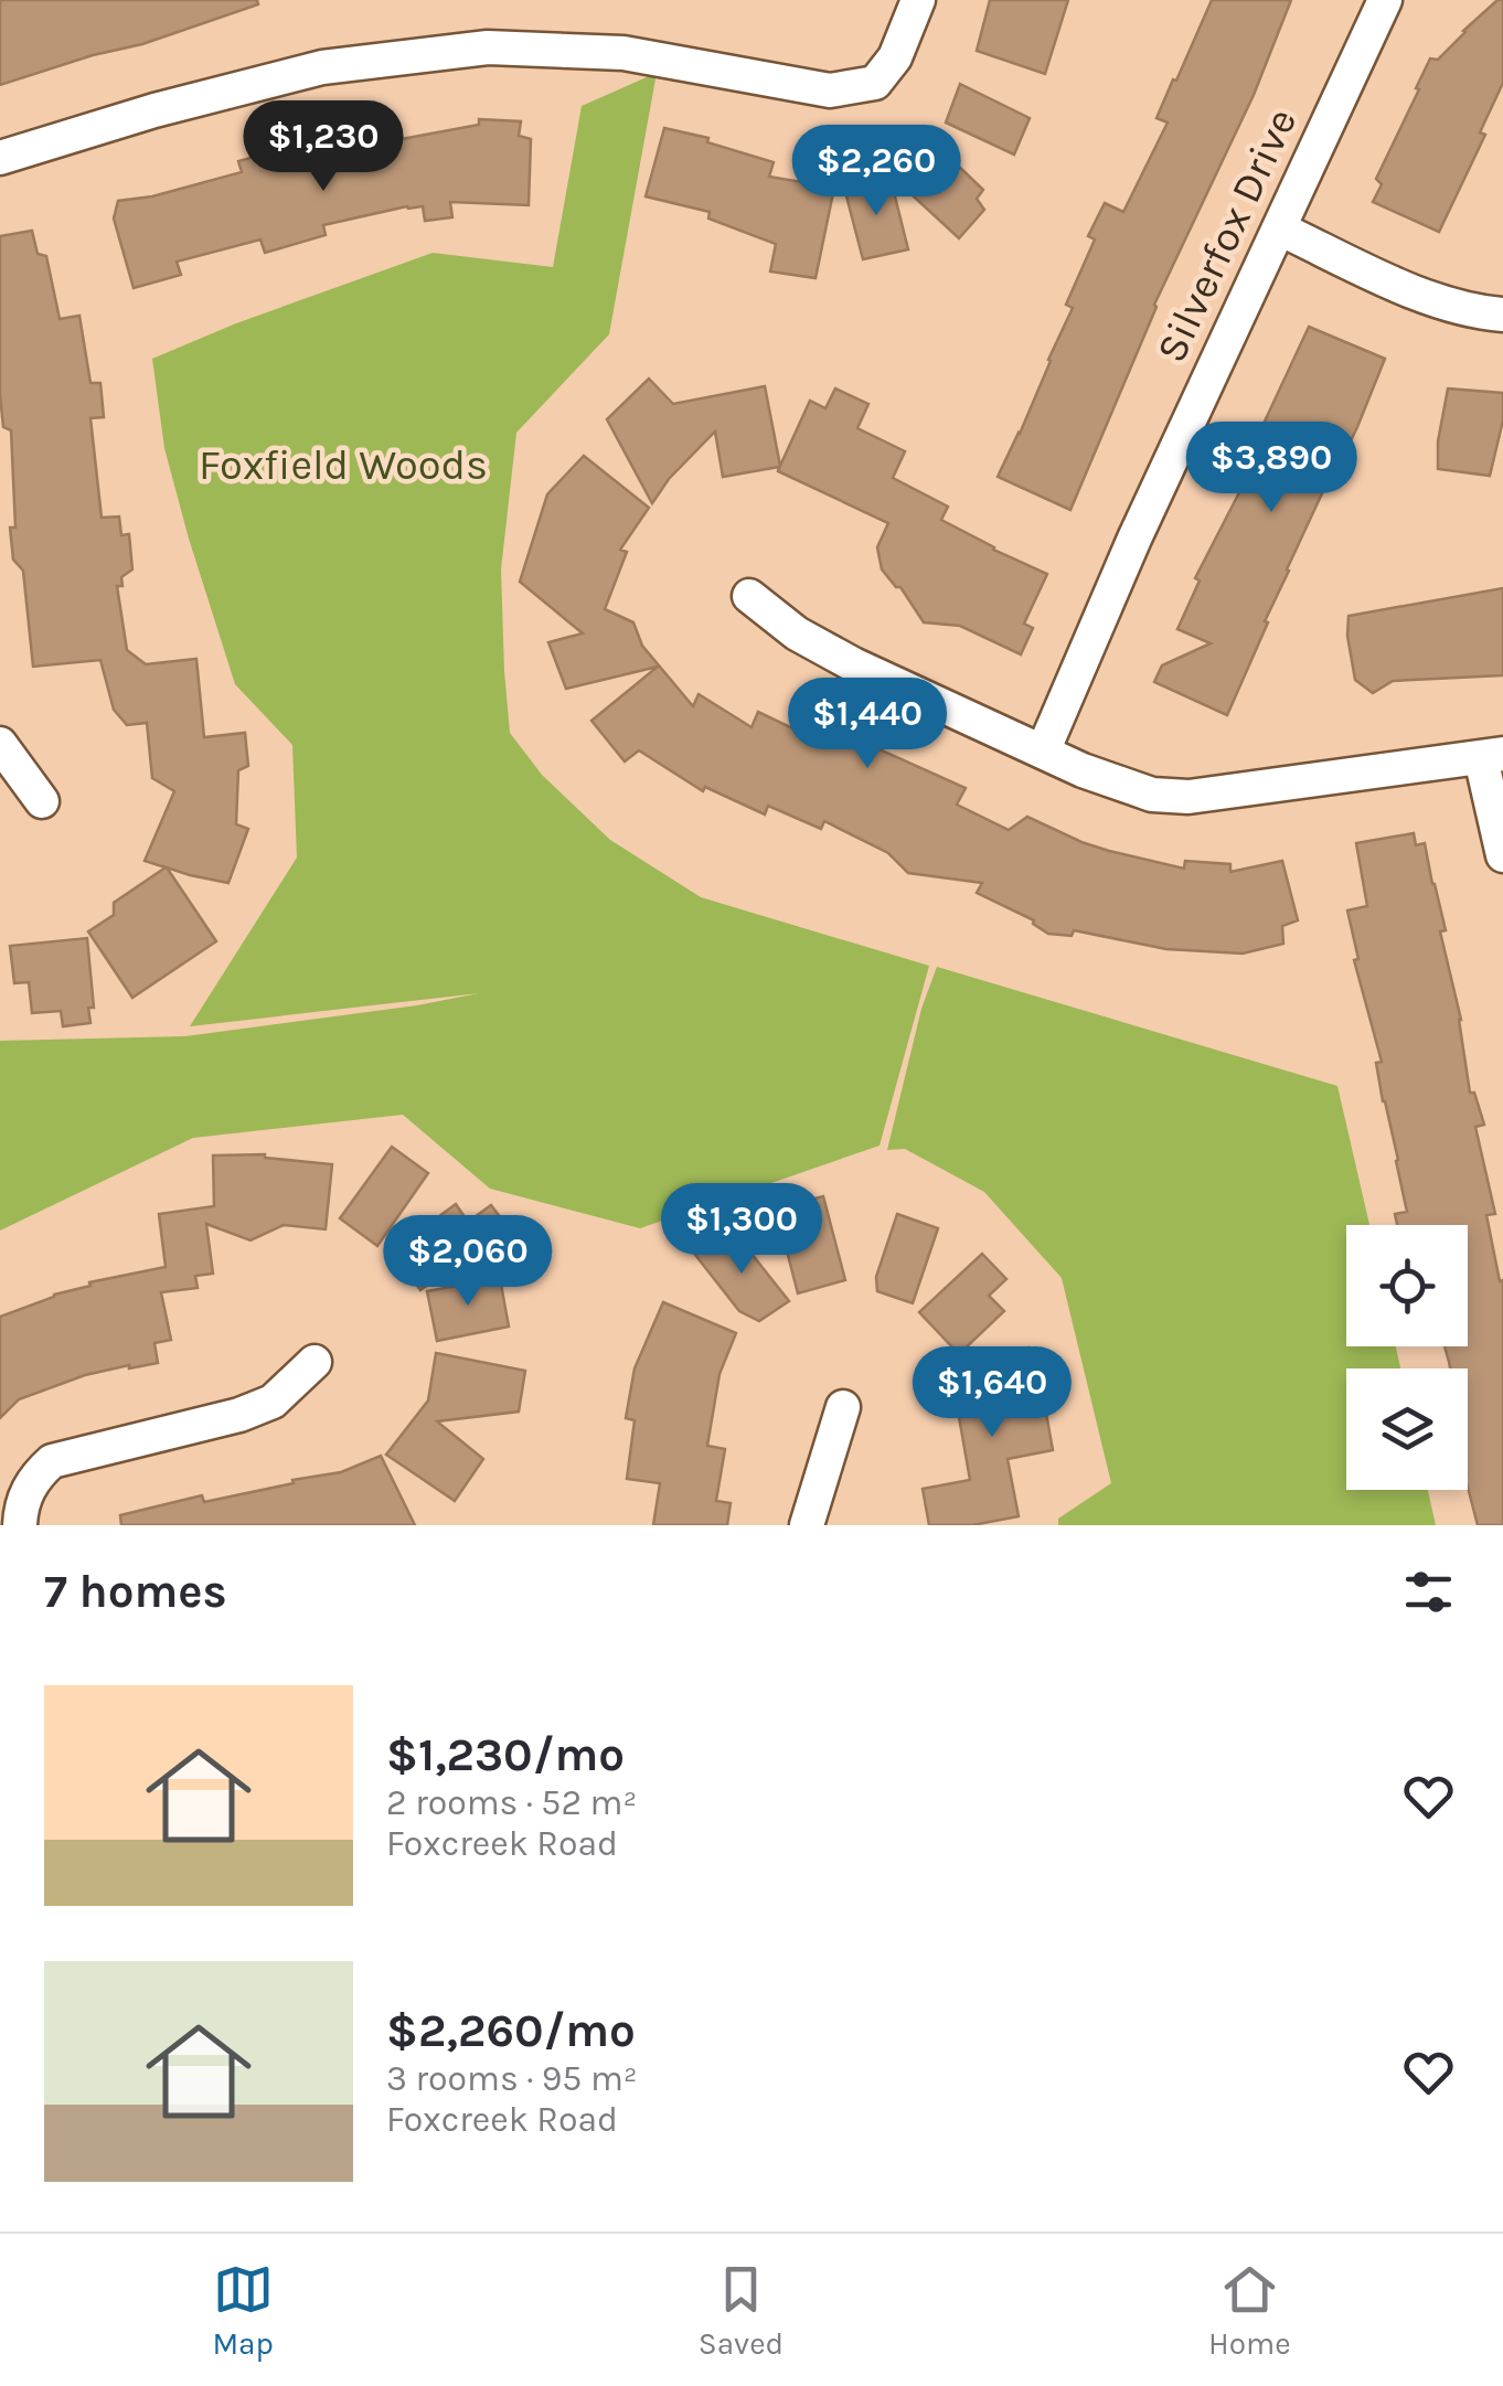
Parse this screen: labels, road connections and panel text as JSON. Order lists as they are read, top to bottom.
{
  "streets": {
    "street": ["Silverfox Drive"]
  },
  "parks": ["Foxfield Woods"],
  "page": {
    "price": [
      "$1,230",
      "$2,260",
      "$3,890",
      "$1,440",
      "$1,300",
      "$2,060",
      "$1,640"
    ],
    "heading": "7 homes",
    "list": [
      {
        "name": "$1,230/mo",
        "note": "2 rooms · 52 m² · Foxcreek Road"
      },
      {
        "name": "$2,260/mo",
        "note": "3 rooms · 95 m² · Foxcreek Road"
      }
    ],
    "tabs": ["Map", "Saved", "Home"]
  }
}
